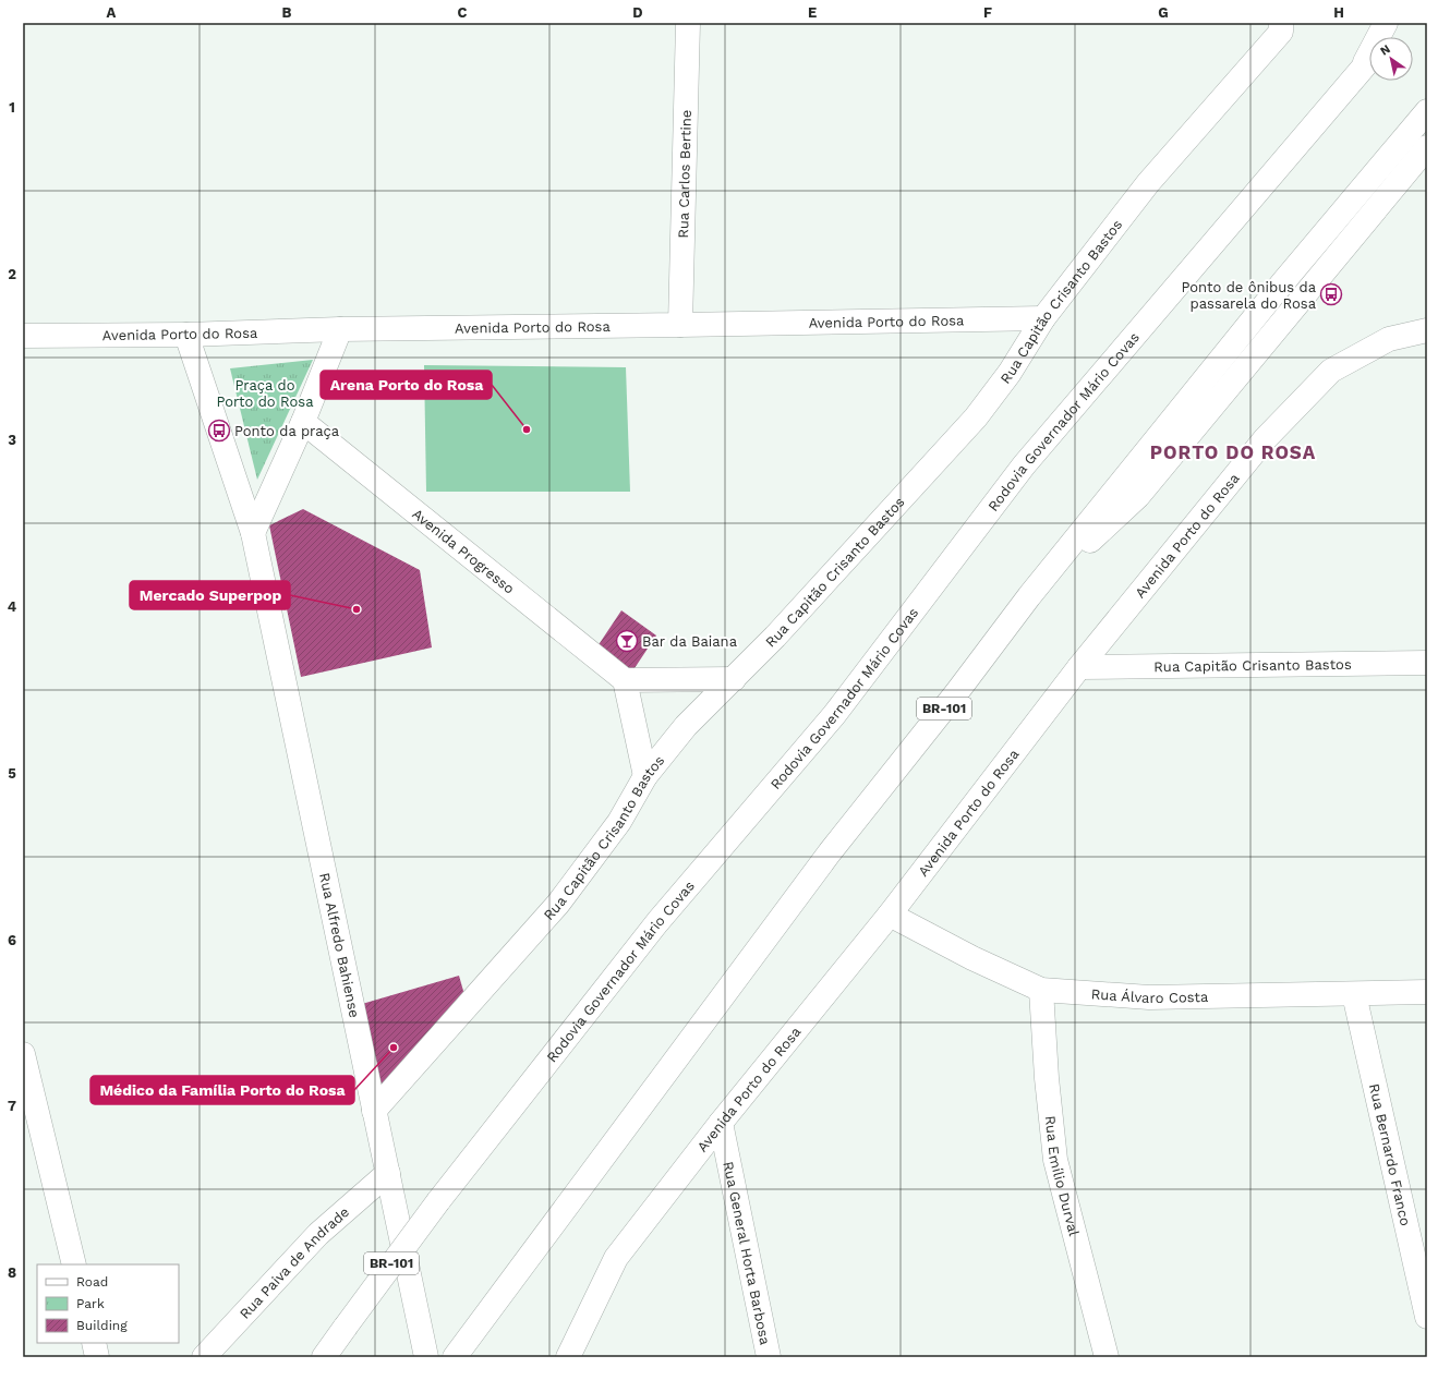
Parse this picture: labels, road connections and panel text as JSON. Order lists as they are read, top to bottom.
{
  "streets": {
    "main road": [
      "Rua Carlos Bertine",
      "Rua Capitão Crisanto Bastos",
      "Avenida Porto do Rosa",
      "Rodovia Governador Mário Covas",
      "Avenida Progresso",
      "BR-101",
      "Rua Alfredo Bahiense",
      "Rua Álvaro Costa",
      "Rua Bernardo Franco",
      "Rua Emílio Durval",
      "Rua General Horta Barbosa",
      "Rua Paiva de Andrade"
    ]
  },
  "crossings": [
    ["Rua Carlos Bertine", "Avenida Porto do Rosa"],
    ["Rua Capitão Crisanto Bastos", "Avenida Porto do Rosa"],
    ["Rua Capitão Crisanto Bastos", "Rua Alfredo Bahiense"],
    ["Avenida Porto do Rosa", "Rua Alfredo Bahiense"],
    ["Avenida Porto do Rosa", "Rua Álvaro Costa"],
    ["Avenida Porto do Rosa", "Rua General Horta Barbosa"],
    ["Rua Alfredo Bahiense", "Rua Paiva de Andrade"],
    ["Rua Álvaro Costa", "Rua Bernardo Franco"],
    ["Rua Álvaro Costa", "Rua Emílio Durval"]
  ],
  "districts": ["PORTO DO ROSA"],
  "parks": ["Praça do Porto do Rosa"],
  "places": {
    "bus stop": ["Ponto de ônibus da passarela do Rosa", "Ponto da praça"],
    "other": ["Arena Porto do Rosa", "Mercado Superpop", "Médico da Família Porto do Rosa"],
    "bar": ["Bar da Baiana"]
  },
  "legend": ["Road", "Park", "Building"],
  "north": "top left",
  "grid": {
    "columns": [
      "A",
      "B",
      "C",
      "D",
      "E",
      "F",
      "G",
      "H"
    ],
    "rows": [
      "1",
      "2",
      "3",
      "4",
      "5",
      "6",
      "7",
      "8"
    ]
  }
}
